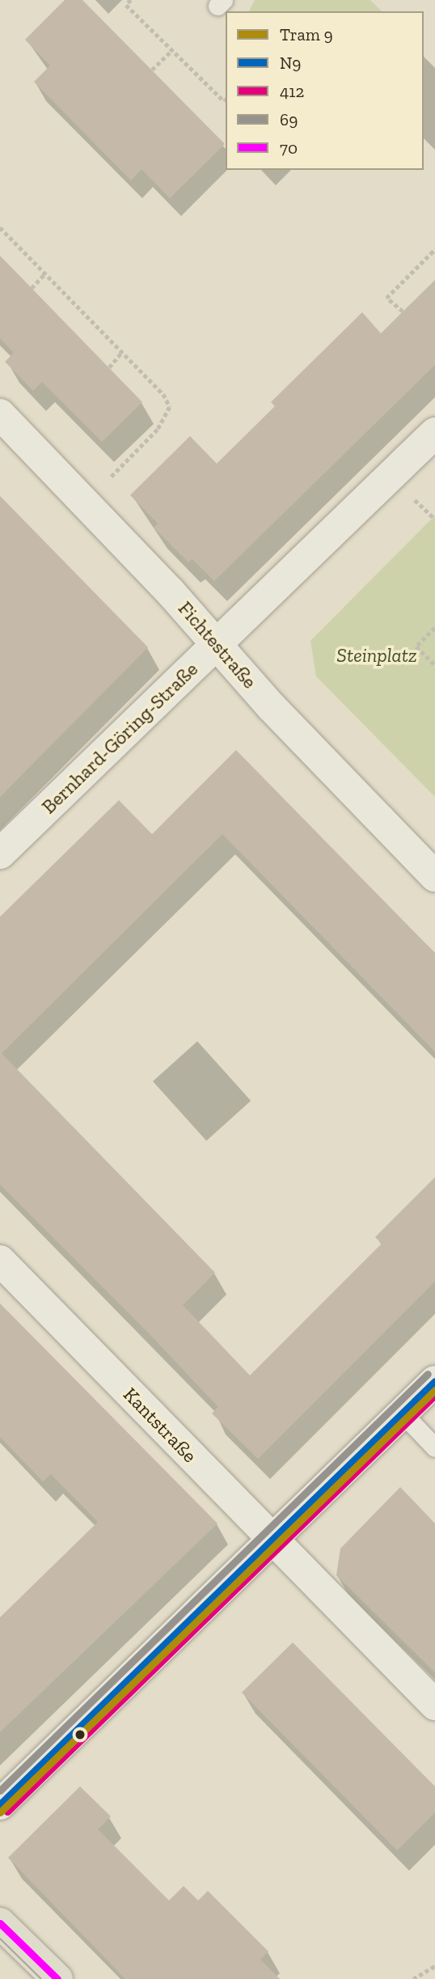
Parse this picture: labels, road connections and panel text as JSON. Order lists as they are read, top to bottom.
{
  "streets": {
    "street": ["Fichtestraße", "Bernhard-Göring-Straße", "Kantstraße"]
  },
  "crossings": [
    ["Fichtestraße", "Bernhard-Göring-Straße"]
  ],
  "parks": ["Steinplatz"],
  "lines": [
    "transit line 69",
    "transit line N9",
    "tram line 9",
    "transit line 412",
    "transit line 70"
  ],
  "legend": [
    "Tram 9",
    "N9",
    "412",
    "69",
    "70"
  ]
}
